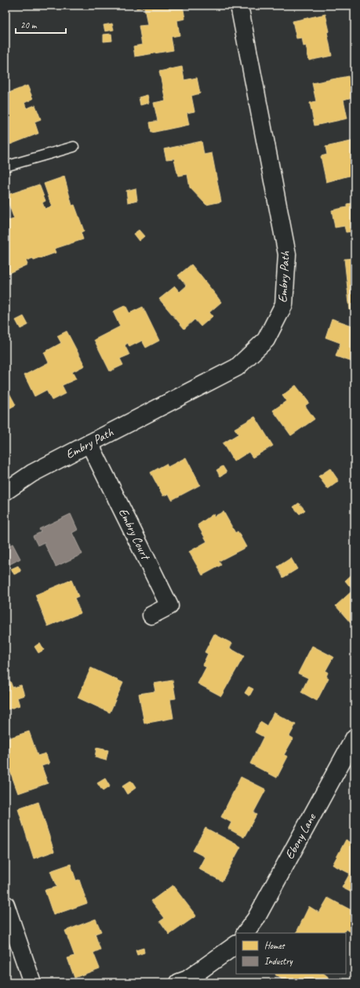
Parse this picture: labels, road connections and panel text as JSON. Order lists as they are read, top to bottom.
{
  "streets": {
    "street": ["Embry Path", "Embry Court", "Ebony Lane"]
  },
  "crossings": [
    ["Embry Path", "Embry Court"]
  ],
  "legend": ["Homes", "Industry"],
  "scale_bar": "20 m"
}
